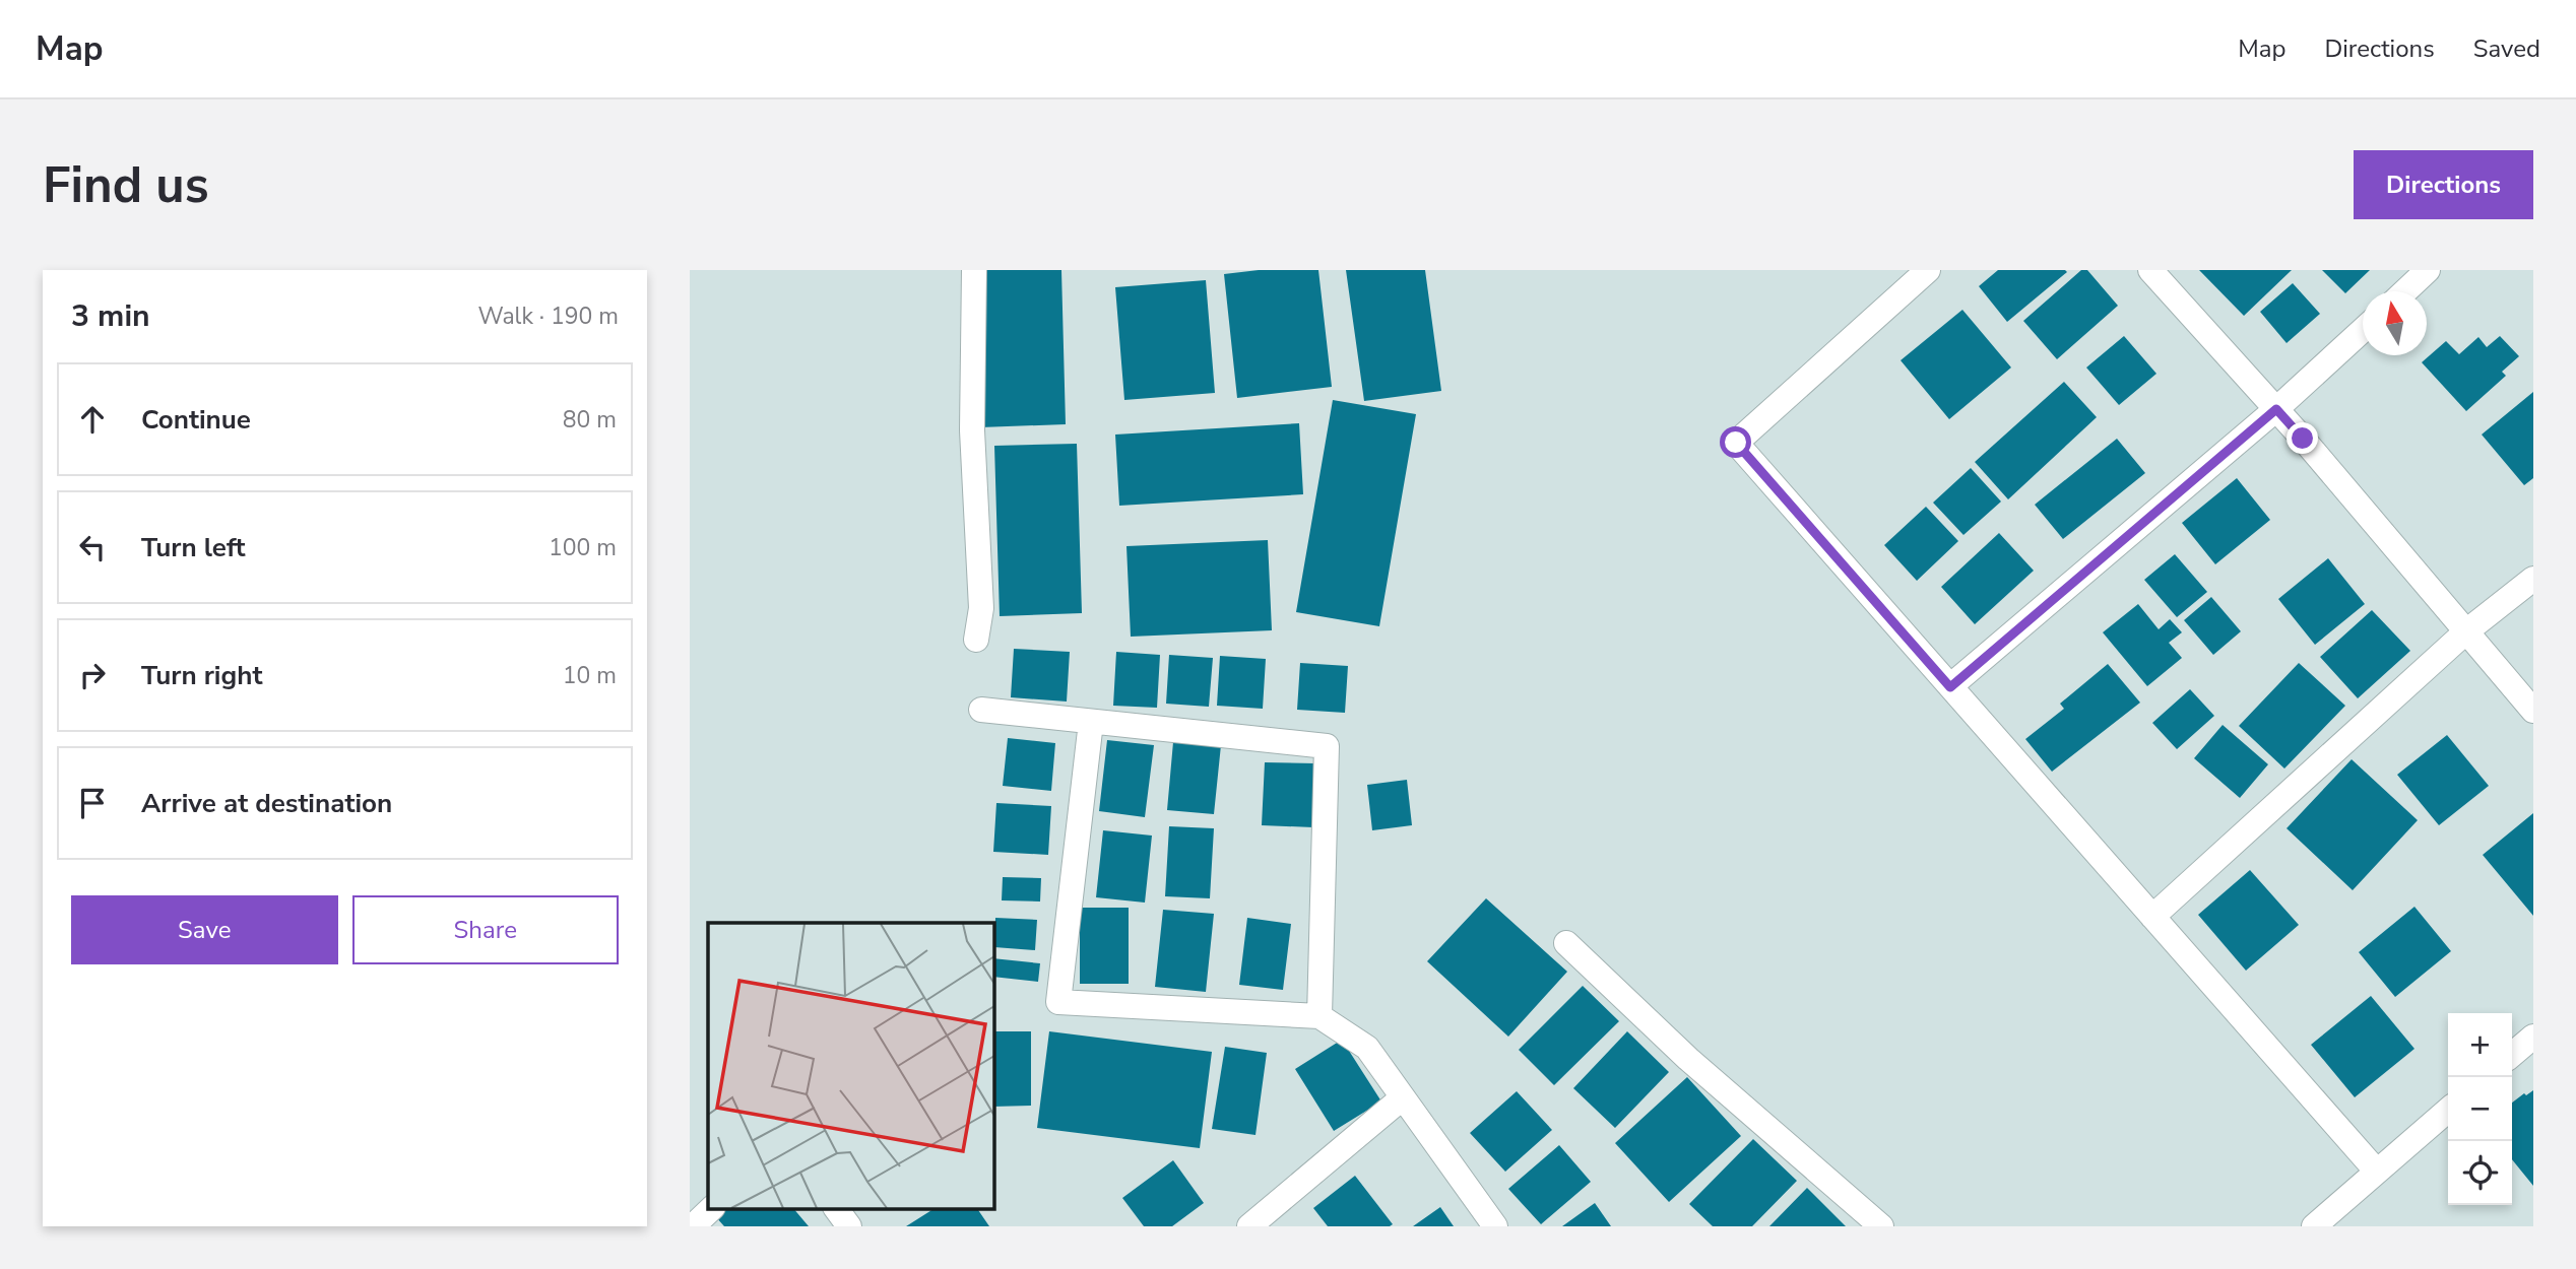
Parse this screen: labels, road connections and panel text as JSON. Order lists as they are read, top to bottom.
{
  "north": "top",
  "page": {
    "header": "Map",
    "nav": ["Map", "Directions", "Saved"],
    "buttons": [
      "Directions",
      ["Save", "Share"]
    ],
    "title": "Find us",
    "heading": ["3 min", "Walk · 190 m"],
    "list": [
      ["Continue", "80 m"],
      ["Turn left", "100 m"],
      ["Turn right", "10 m"],
      "Arrive at destination"
    ],
    "map_buttons": ["+", "−"]
  }
}
